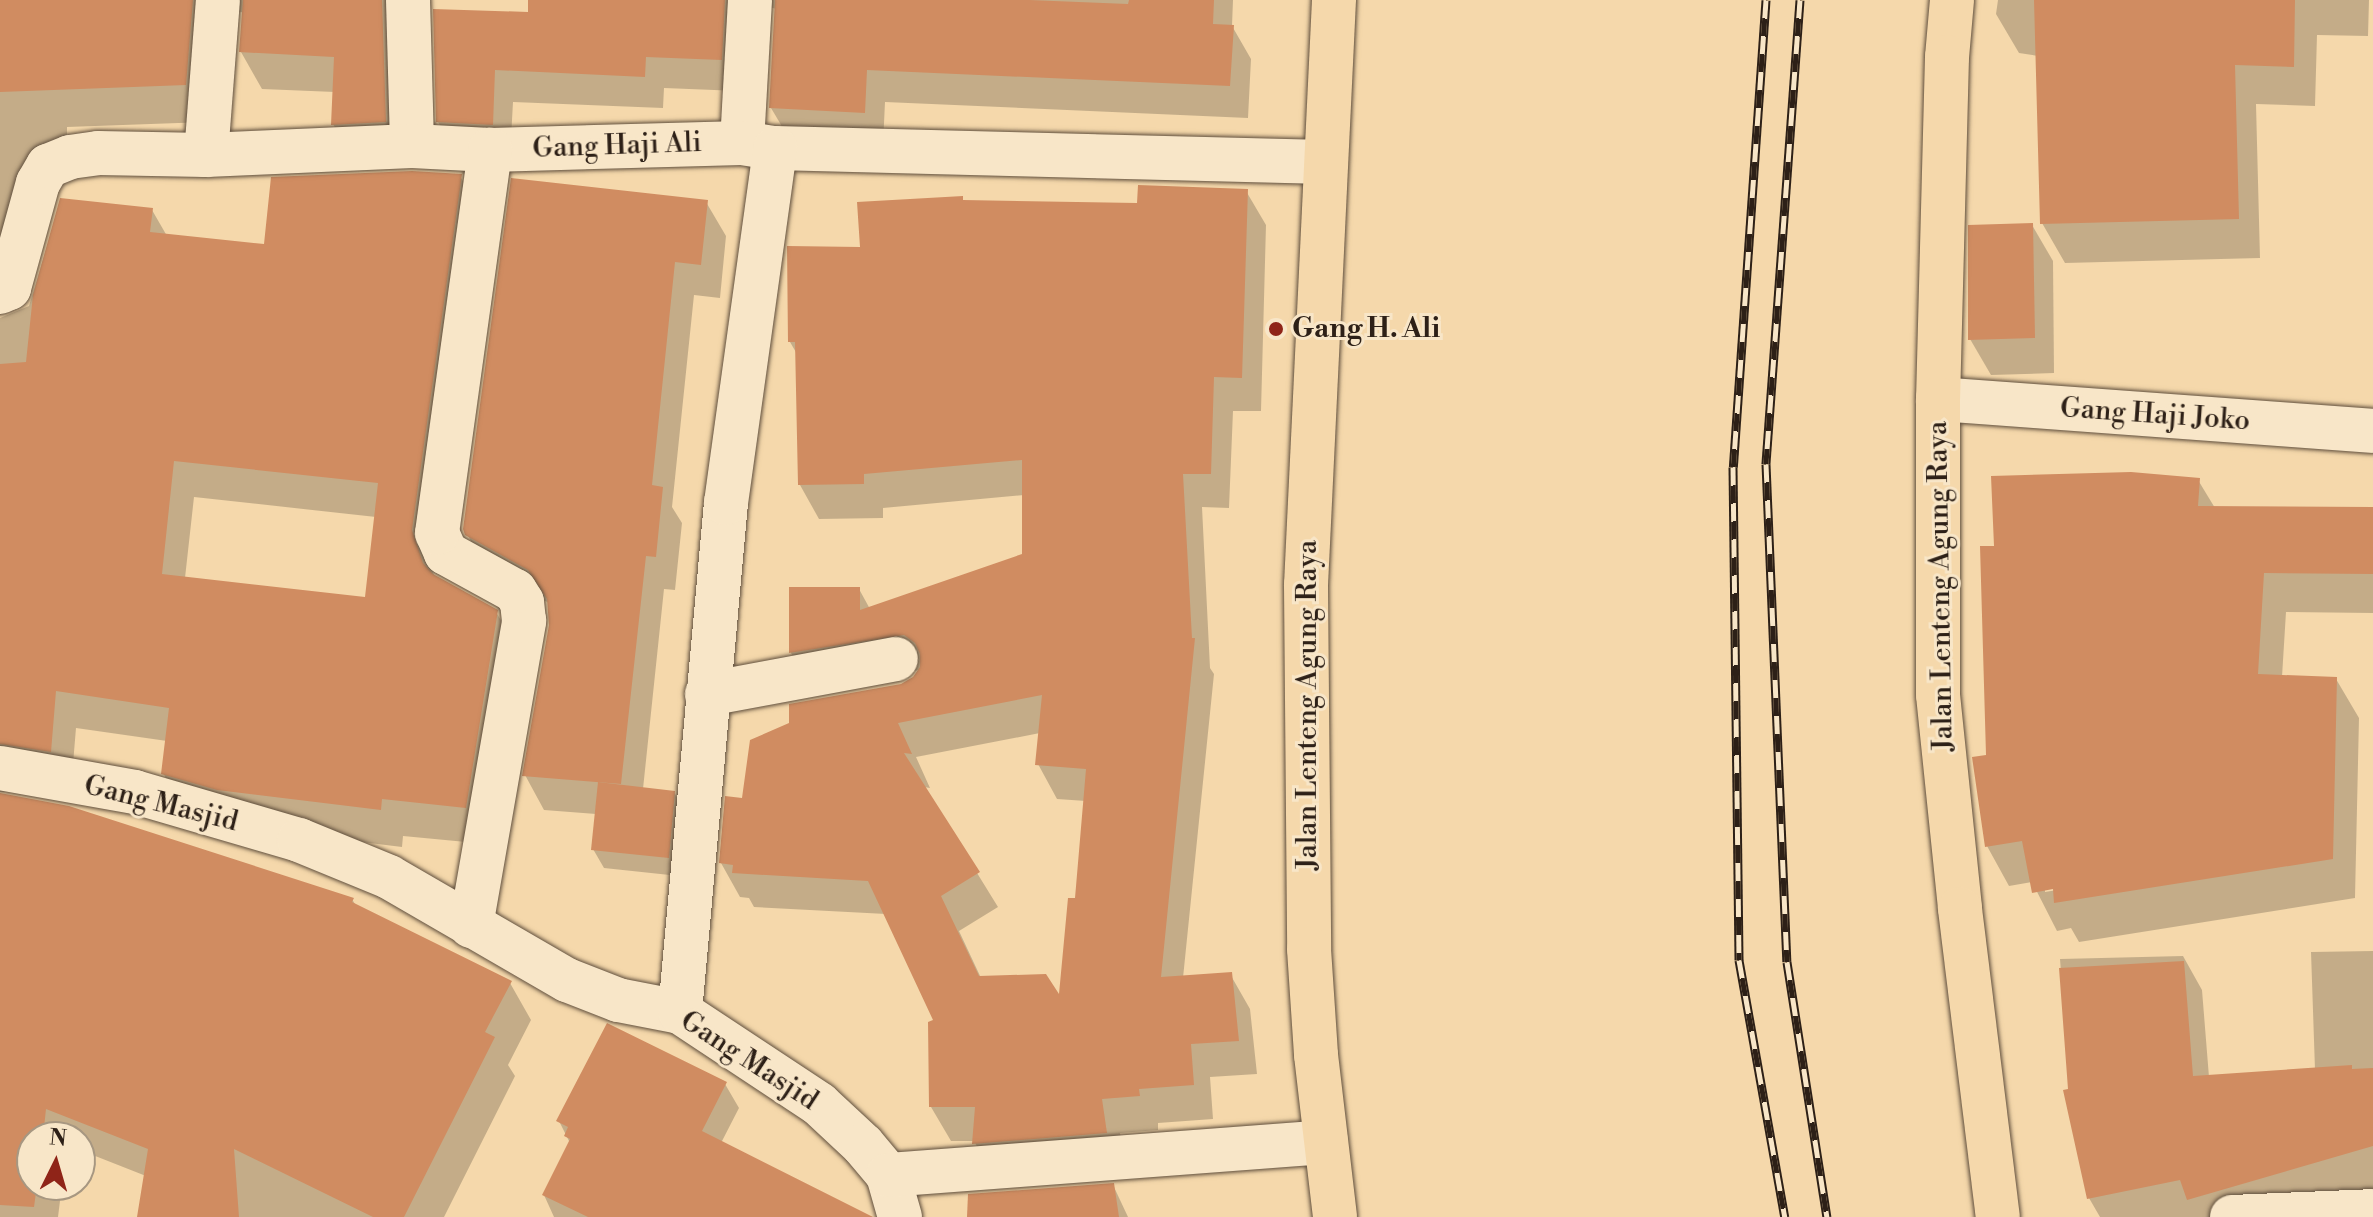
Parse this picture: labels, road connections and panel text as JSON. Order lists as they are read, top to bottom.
{
  "streets": {
    "main road": ["Jalan Lenteng Agung Raya"],
    "street": ["Gang Haji Ali", "Gang Haji Joko", "Gang Masjid"]
  },
  "crossings": [
    ["Gang Haji Ali", "Jalan Lenteng Agung Raya"],
    ["Gang Haji Joko", "Jalan Lenteng Agung Raya"]
  ],
  "places": ["Gang H. Ali"],
  "north": "top"
}
